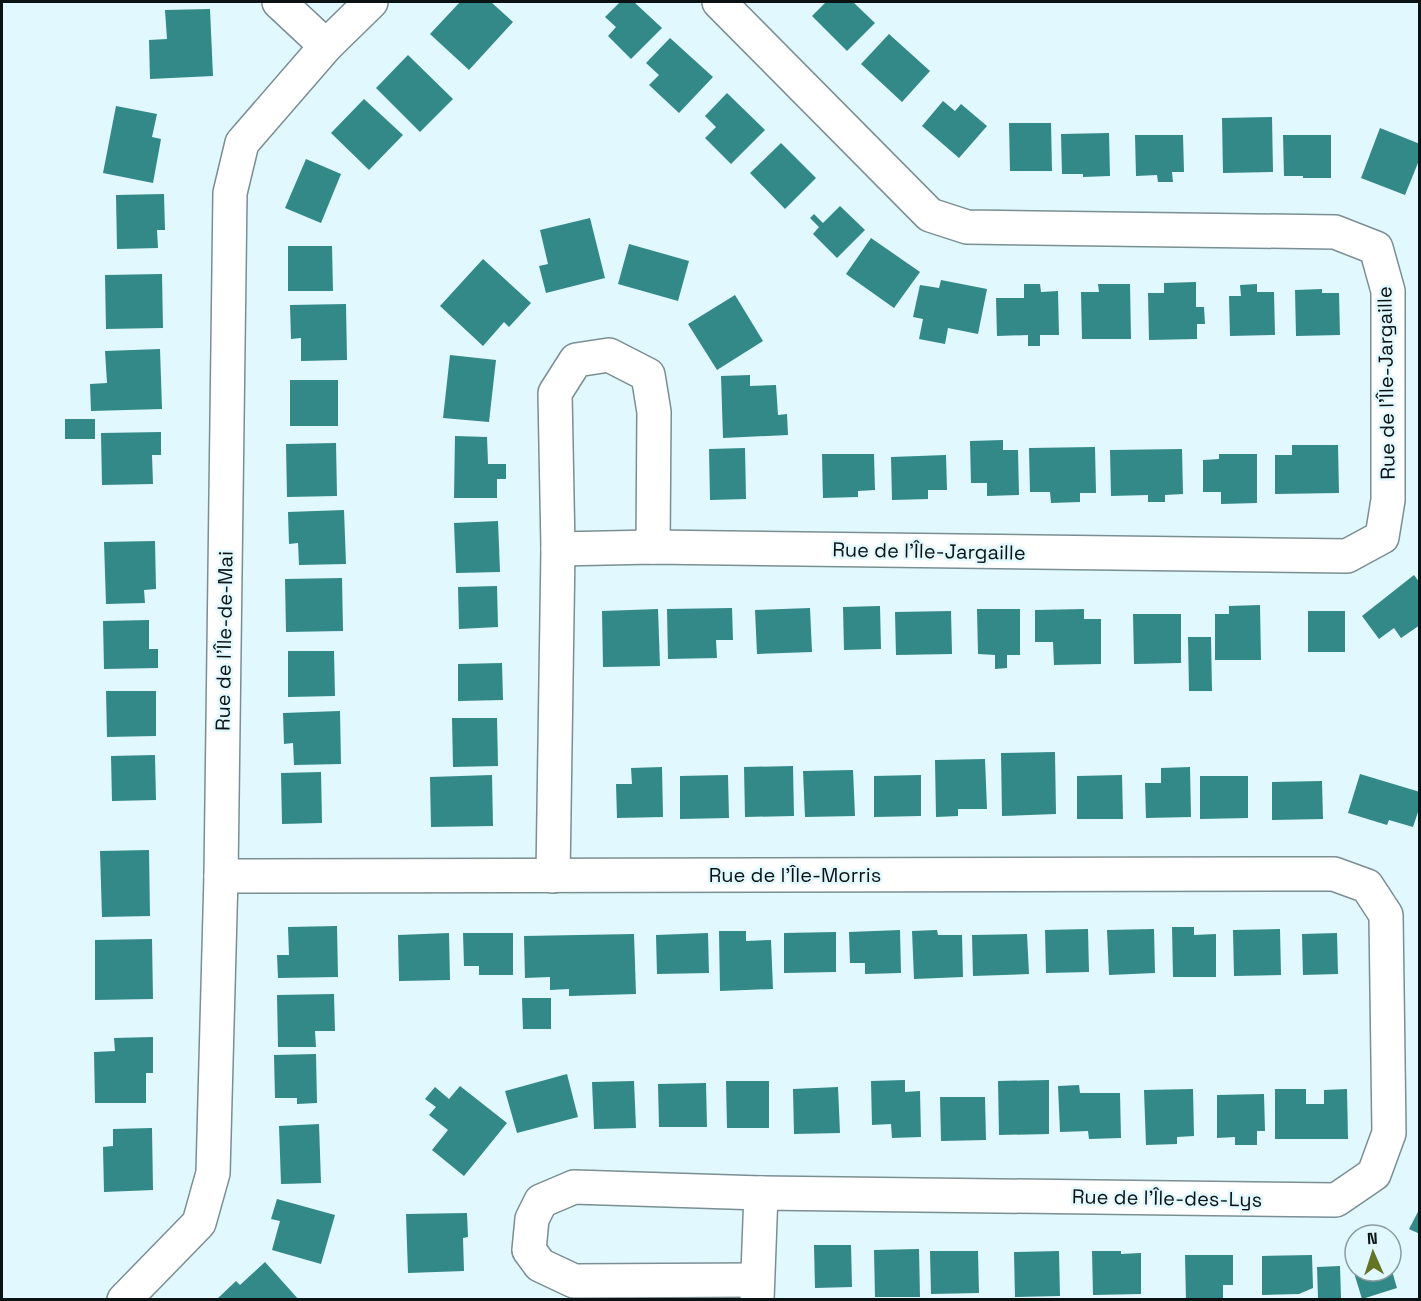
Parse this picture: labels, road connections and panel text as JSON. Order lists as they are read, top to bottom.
{
  "streets": {
    "street": [
      "Rue de l'Île-Jargaille",
      "Rue de l'Île-de-Mai",
      "Rue de l'Île-Morris",
      "Rue de l'Île-des-Lys"
    ]
  },
  "crossings": [
    ["Rue de l'Île-de-Mai", "Rue de l'Île-Morris"],
    ["Rue de l'Île-Morris", "Rue de l'Île-des-Lys"]
  ],
  "north": "top"
}
